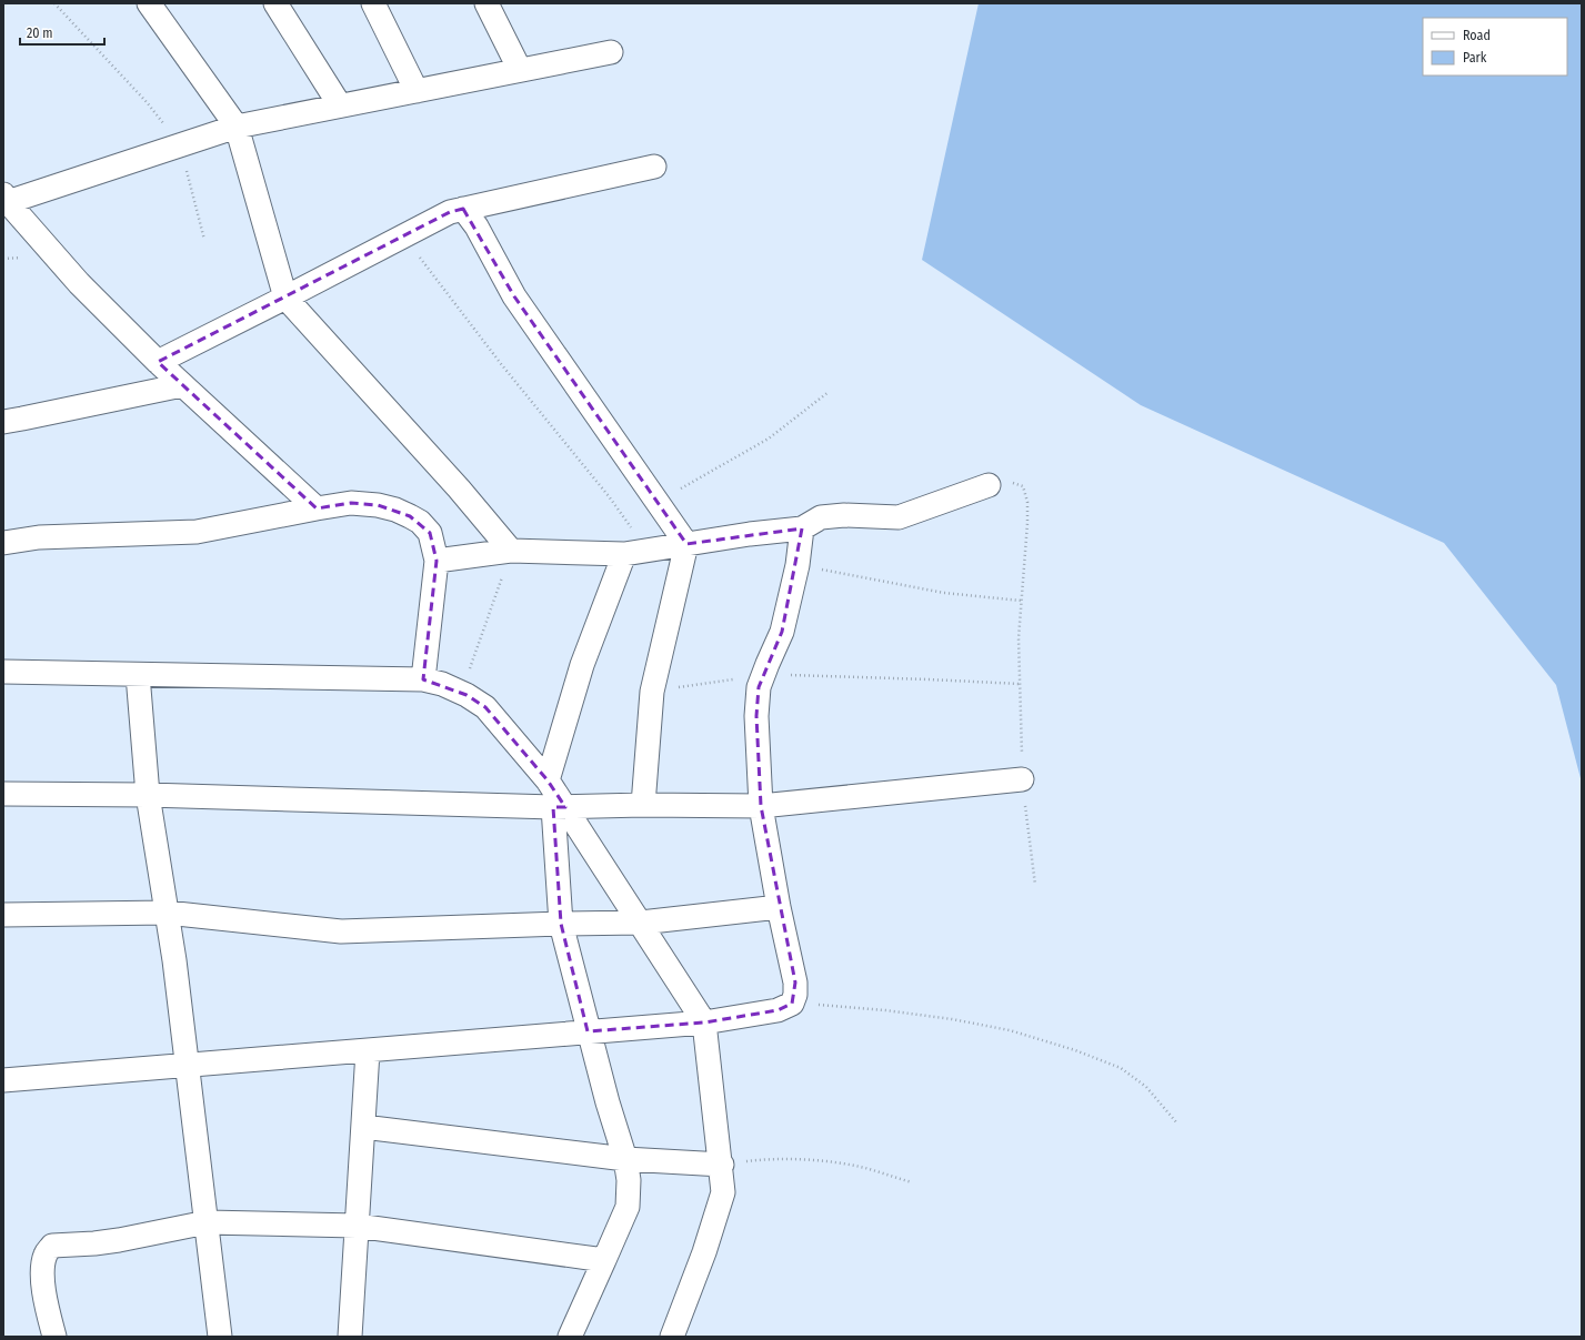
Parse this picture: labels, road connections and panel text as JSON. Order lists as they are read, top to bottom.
{
  "legend": ["Road", "Park"],
  "scale_bar": "20 m"
}
